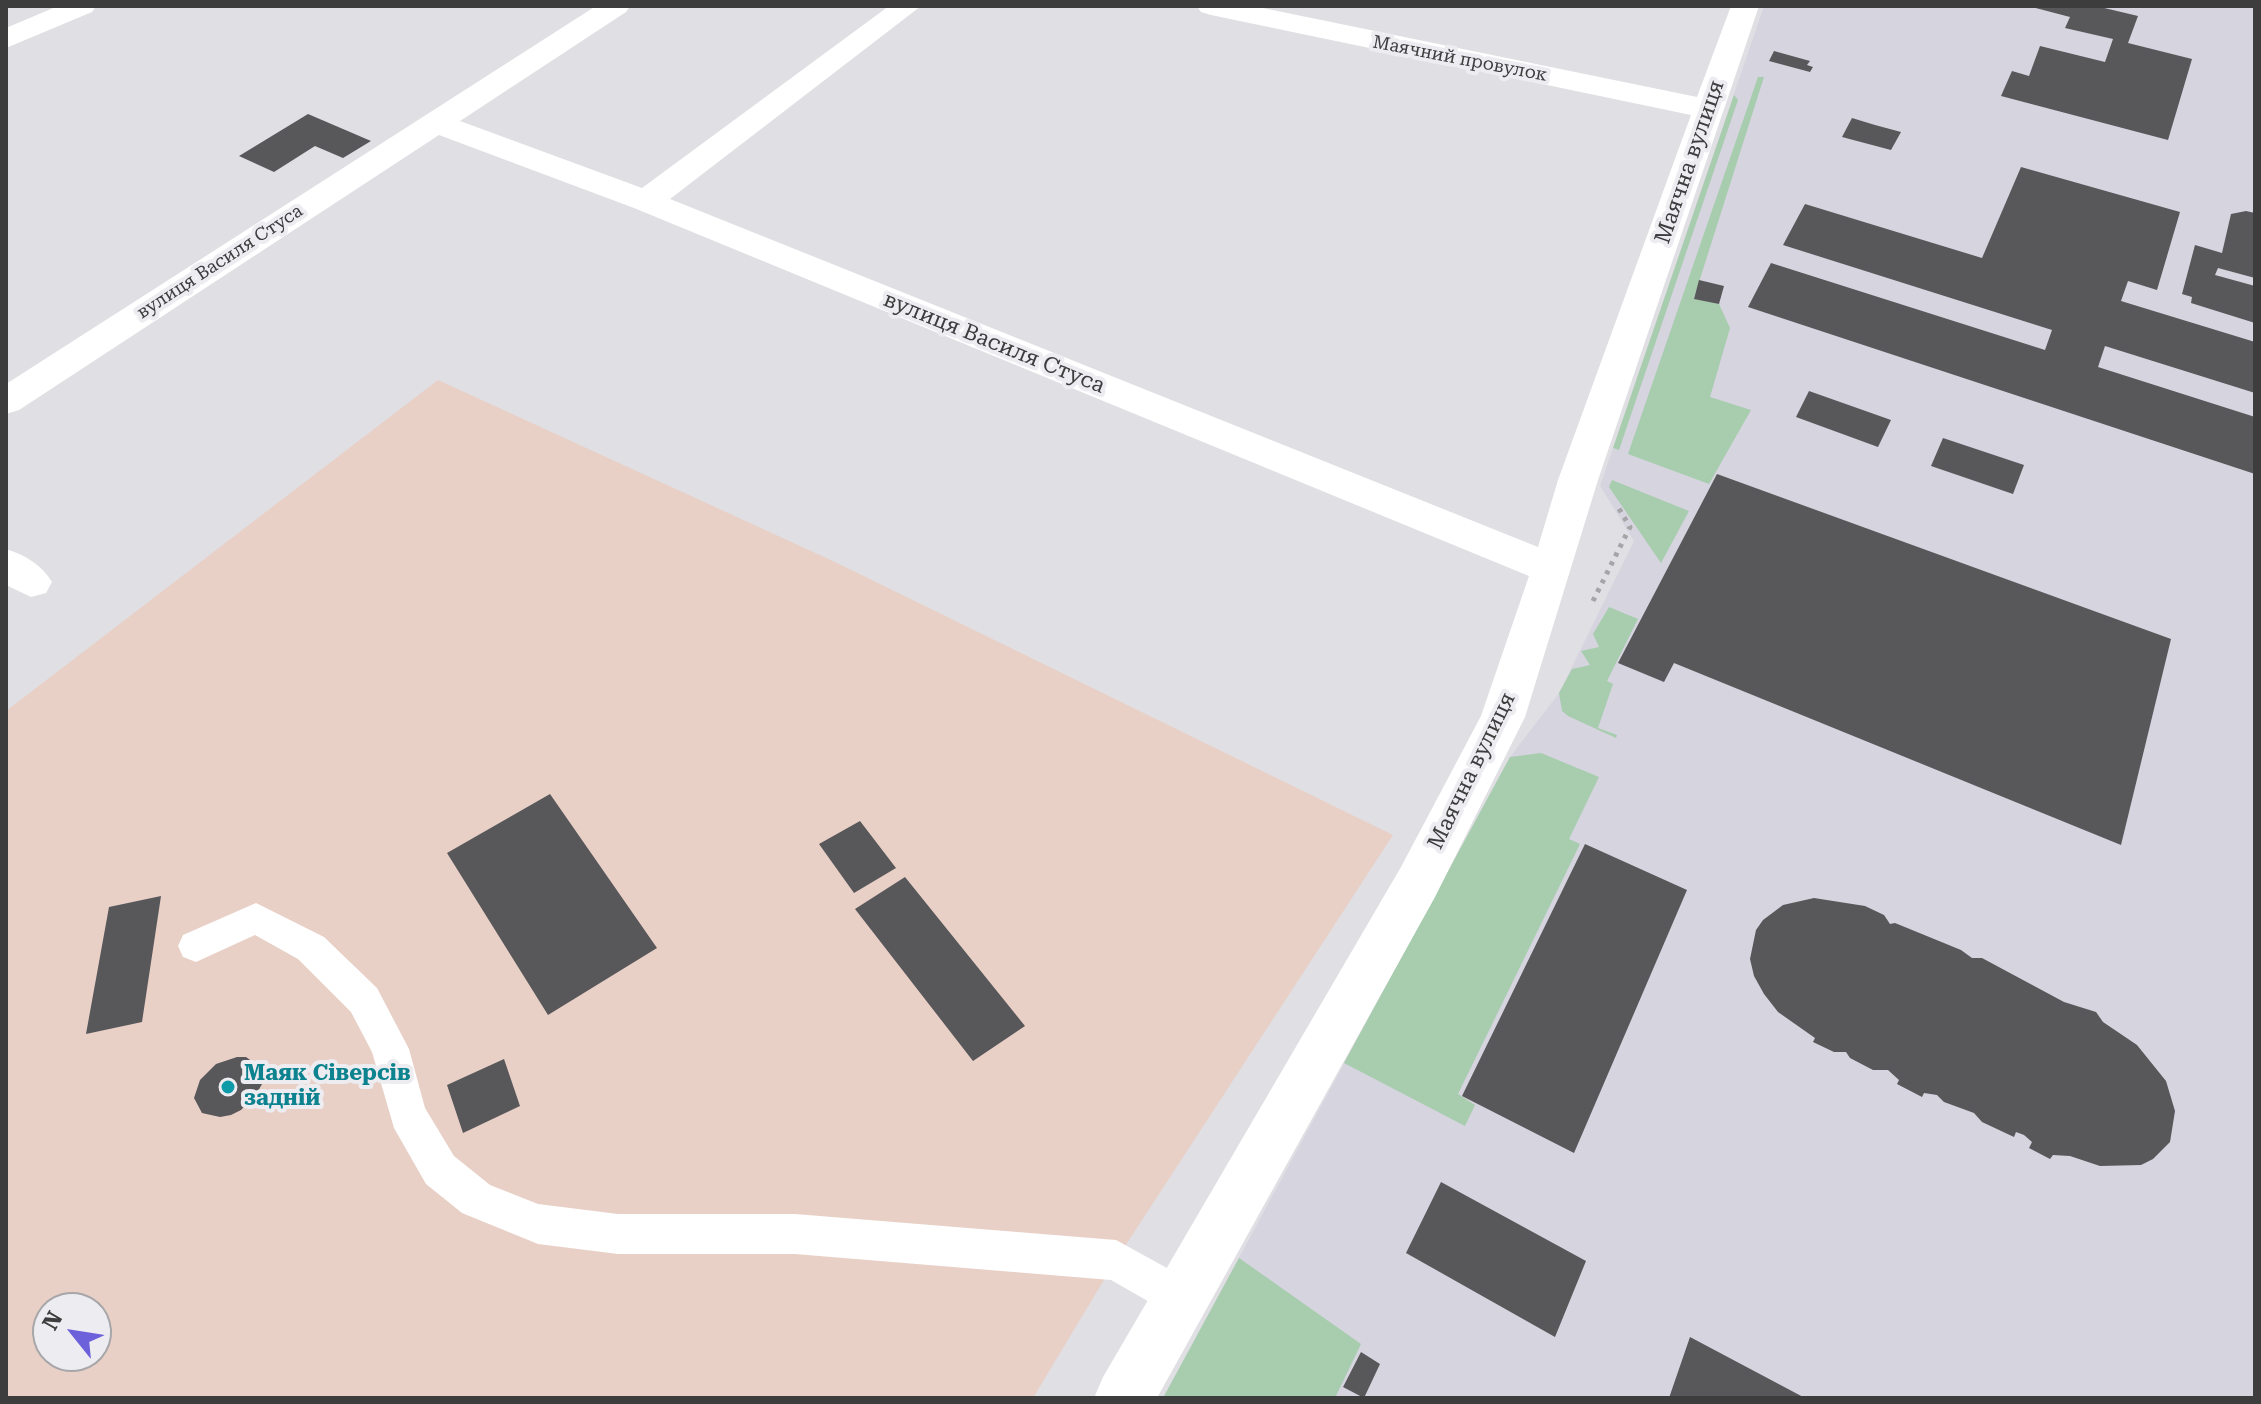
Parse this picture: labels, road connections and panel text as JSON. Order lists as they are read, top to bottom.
{
  "streets": {
    "street": ["Маячний провулок", "Маячна вулиця", "вулиця Василя Стуса"]
  },
  "crossings": [
    ["Маячний провулок", "Маячна вулиця"],
    ["Маячна вулиця", "вулиця Василя Стуса"]
  ],
  "places": ["Маяк Сіверсів задній"],
  "north": "top left"
}
